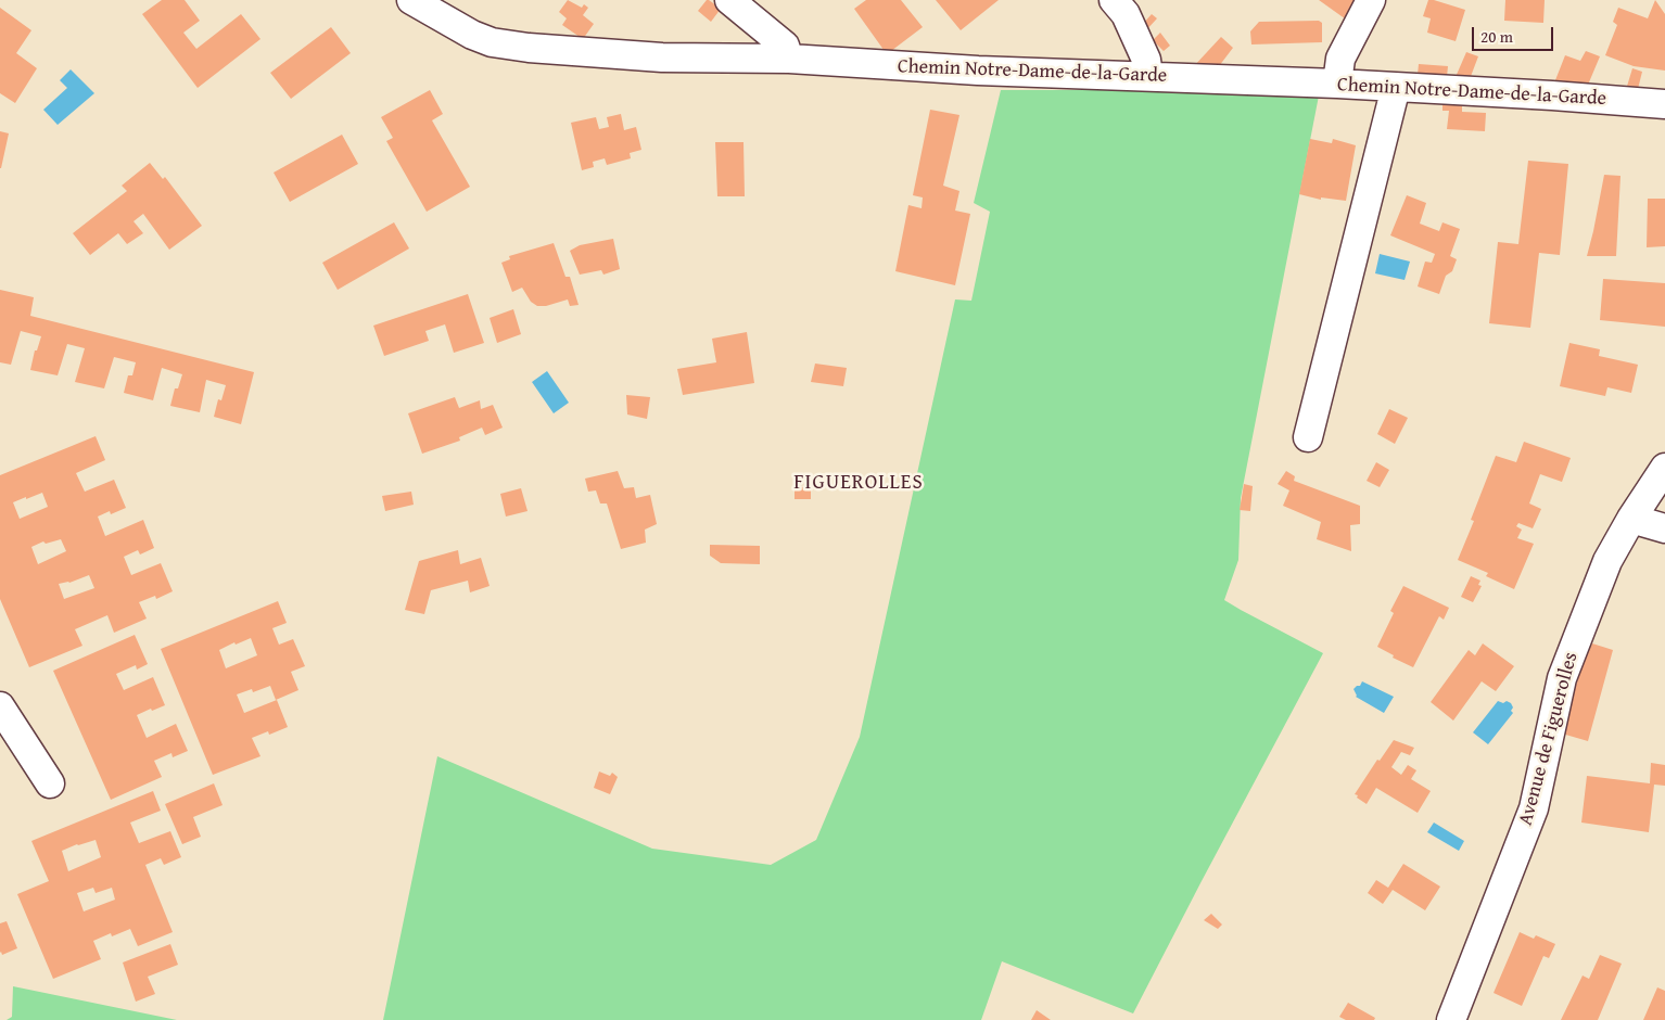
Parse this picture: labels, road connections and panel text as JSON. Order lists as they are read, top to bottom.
{
  "streets": {
    "street": ["Chemin Notre-Dame-de-la-Garde", "Avenue de Figuerolles"]
  },
  "districts": ["FIGUEROLLES"],
  "scale_bar": "20 m"
}
